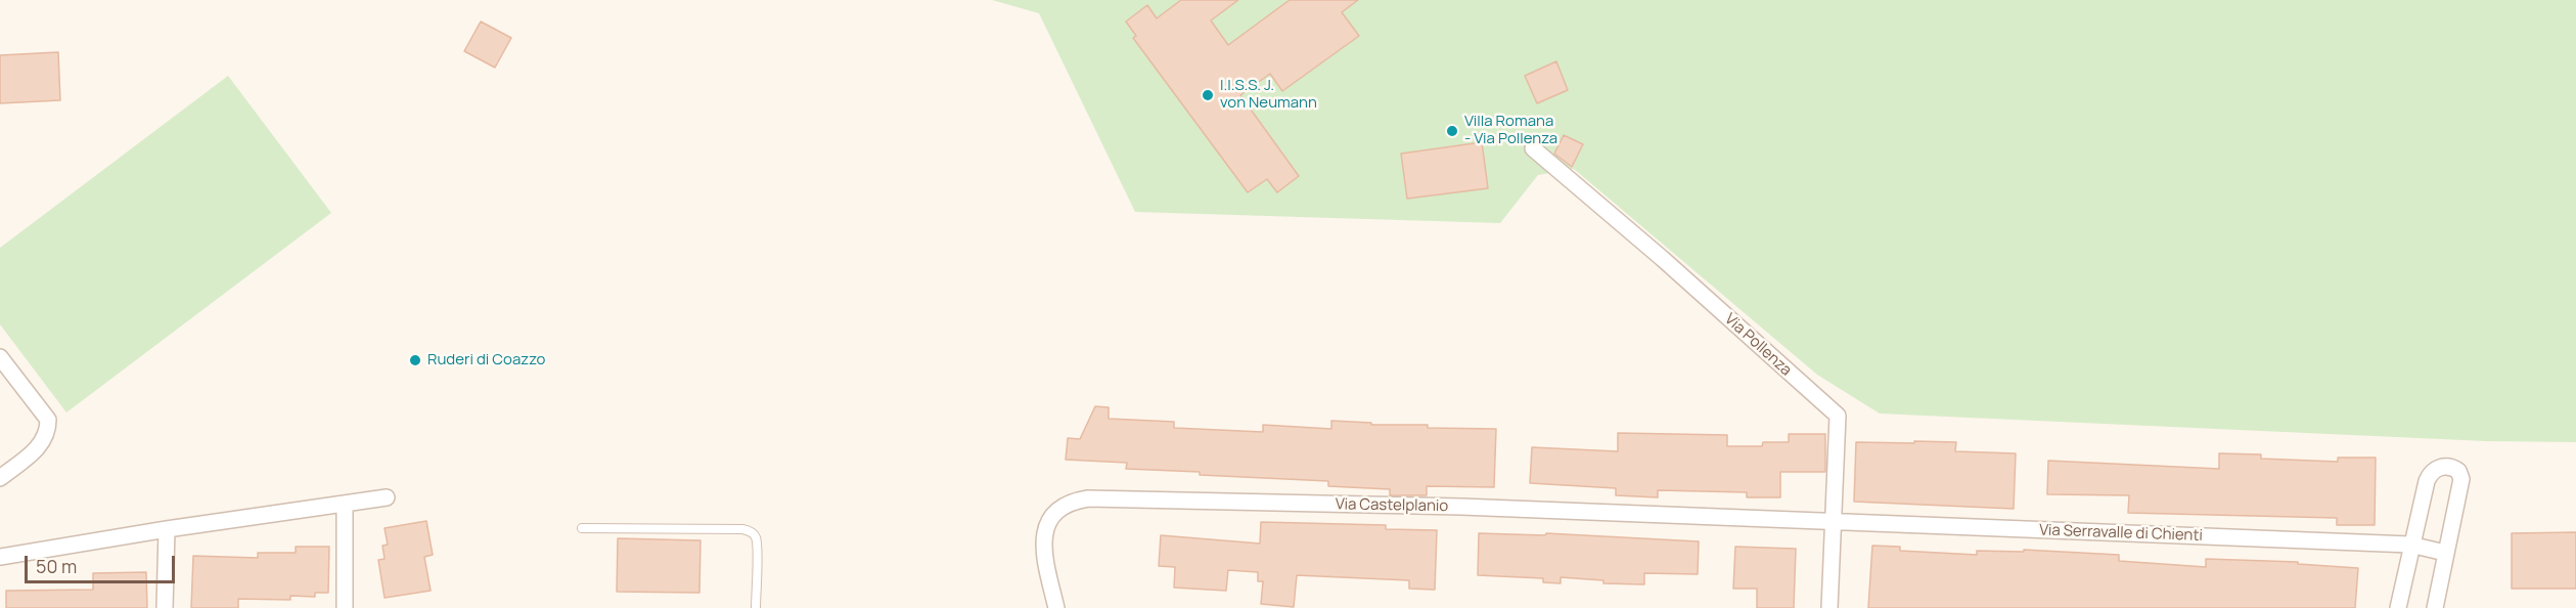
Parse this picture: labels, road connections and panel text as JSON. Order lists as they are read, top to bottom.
{
  "streets": {
    "street": ["Via Pollenza", "Via Castelplanio", "Via Serravalle di Chienti"]
  },
  "crossings": [
    ["Via Pollenza", "Via Castelplanio"],
    ["Via Pollenza", "Via Serravalle di Chienti"],
    ["Via Castelplanio", "Via Serravalle di Chienti"]
  ],
  "places": ["I.I.S.S. J. von Neumann", "Villa Romana - Via Pollenza", "Ruderi di Coazzo"],
  "scale_bar": "50 m"
}
